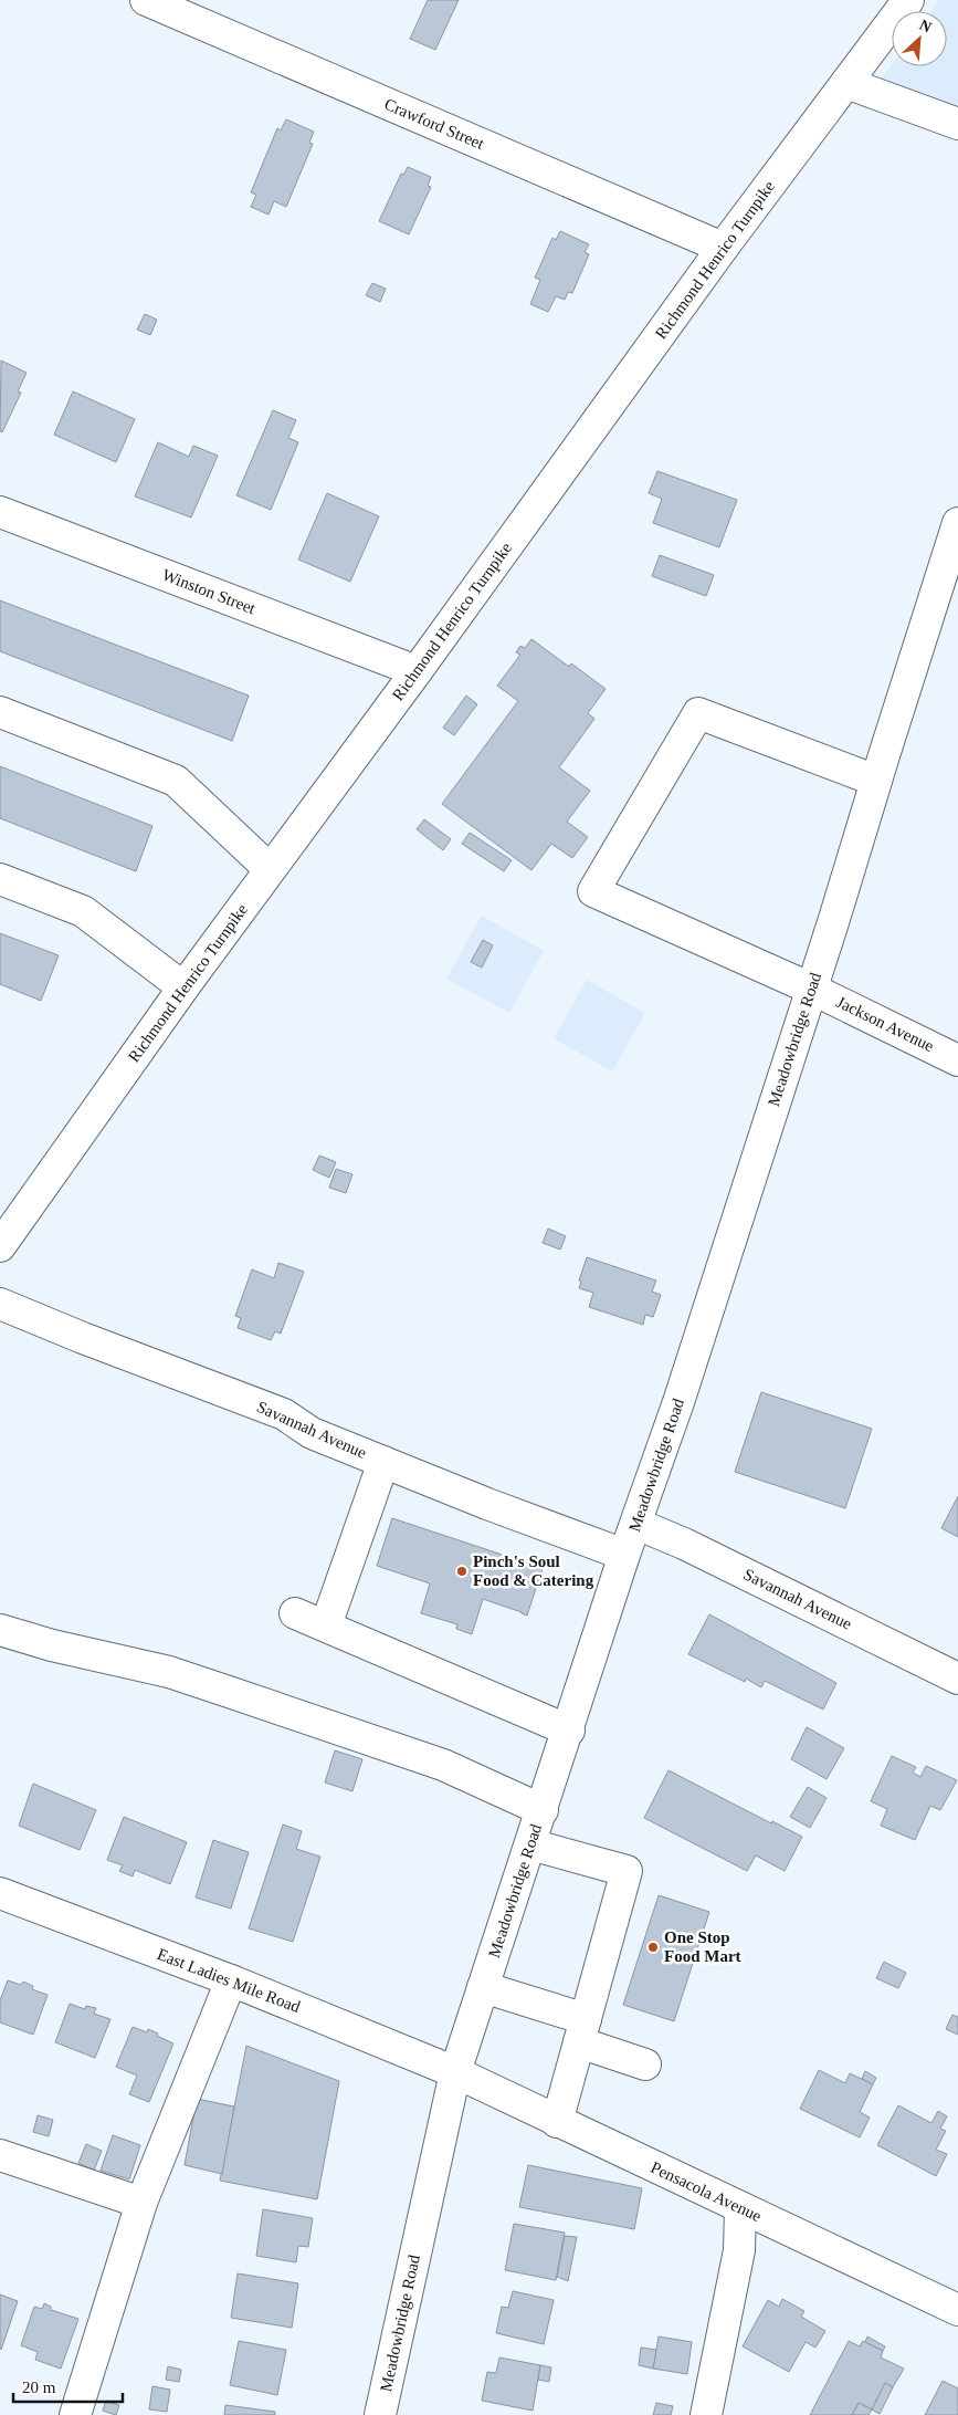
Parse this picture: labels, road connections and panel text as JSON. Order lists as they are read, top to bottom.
{
  "streets": {
    "street": [
      "Crawford Street",
      "Richmond Henrico Turnpike",
      "Winston Street",
      "Jackson Avenue",
      "Meadowbridge Road",
      "Savannah Avenue",
      "East Ladies Mile Road",
      "Pensacola Avenue"
    ]
  },
  "crossings": [
    ["Crawford Street", "Richmond Henrico Turnpike"],
    ["Richmond Henrico Turnpike", "Winston Street"],
    ["Jackson Avenue", "Meadowbridge Road"],
    ["Meadowbridge Road", "Savannah Avenue"],
    ["Meadowbridge Road", "East Ladies Mile Road"],
    ["Meadowbridge Road", "Pensacola Avenue"],
    ["East Ladies Mile Road", "Pensacola Avenue"]
  ],
  "places": ["Pinch's Soul Food & Catering", "One Stop Food Mart"],
  "scale_bar": "20 m",
  "north": "top right"
}
